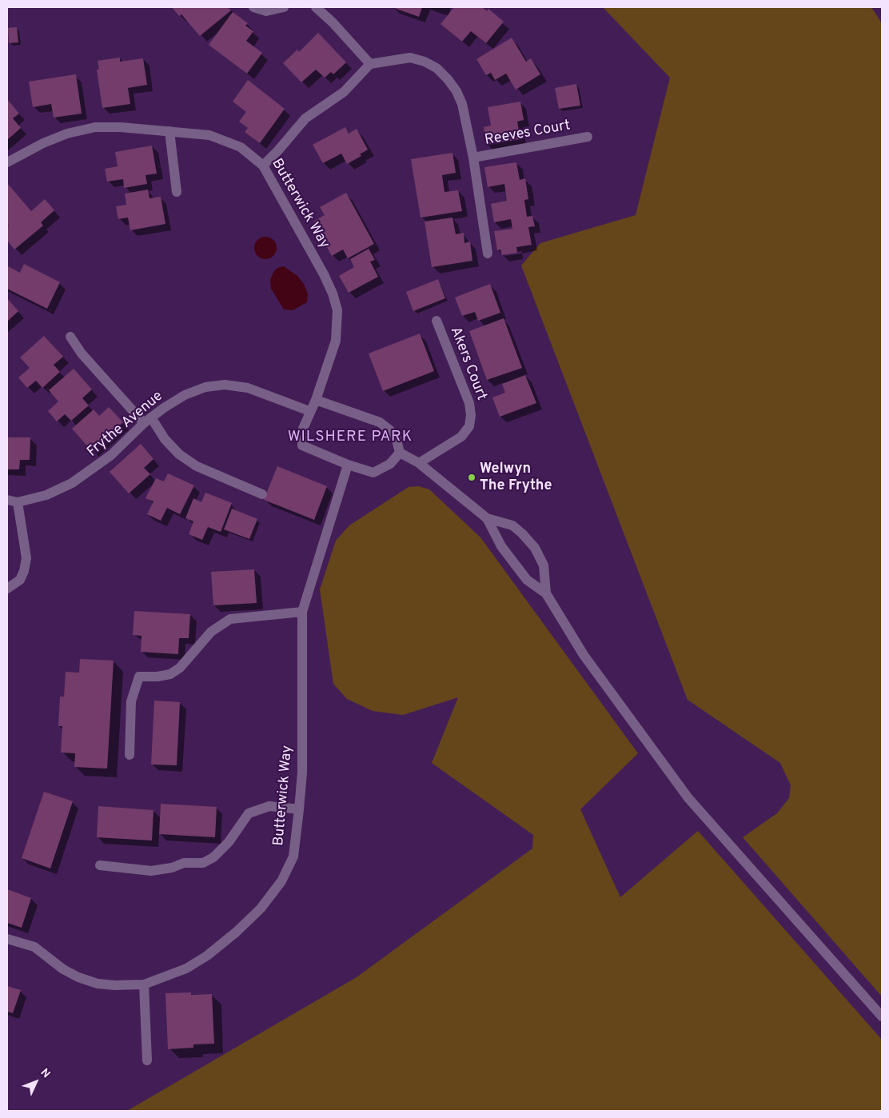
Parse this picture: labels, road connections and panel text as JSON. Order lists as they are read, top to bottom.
{
  "streets": {
    "street": [
      "Reeves Court",
      "Butterwick Way",
      "Akers Court",
      "Frythe Avenue"
    ]
  },
  "crossings": [
    ["Butterwick Way", "Frythe Avenue"]
  ],
  "districts": ["WILSHERE PARK"],
  "places": ["Welwyn The Frythe"],
  "north": "top right"
}
